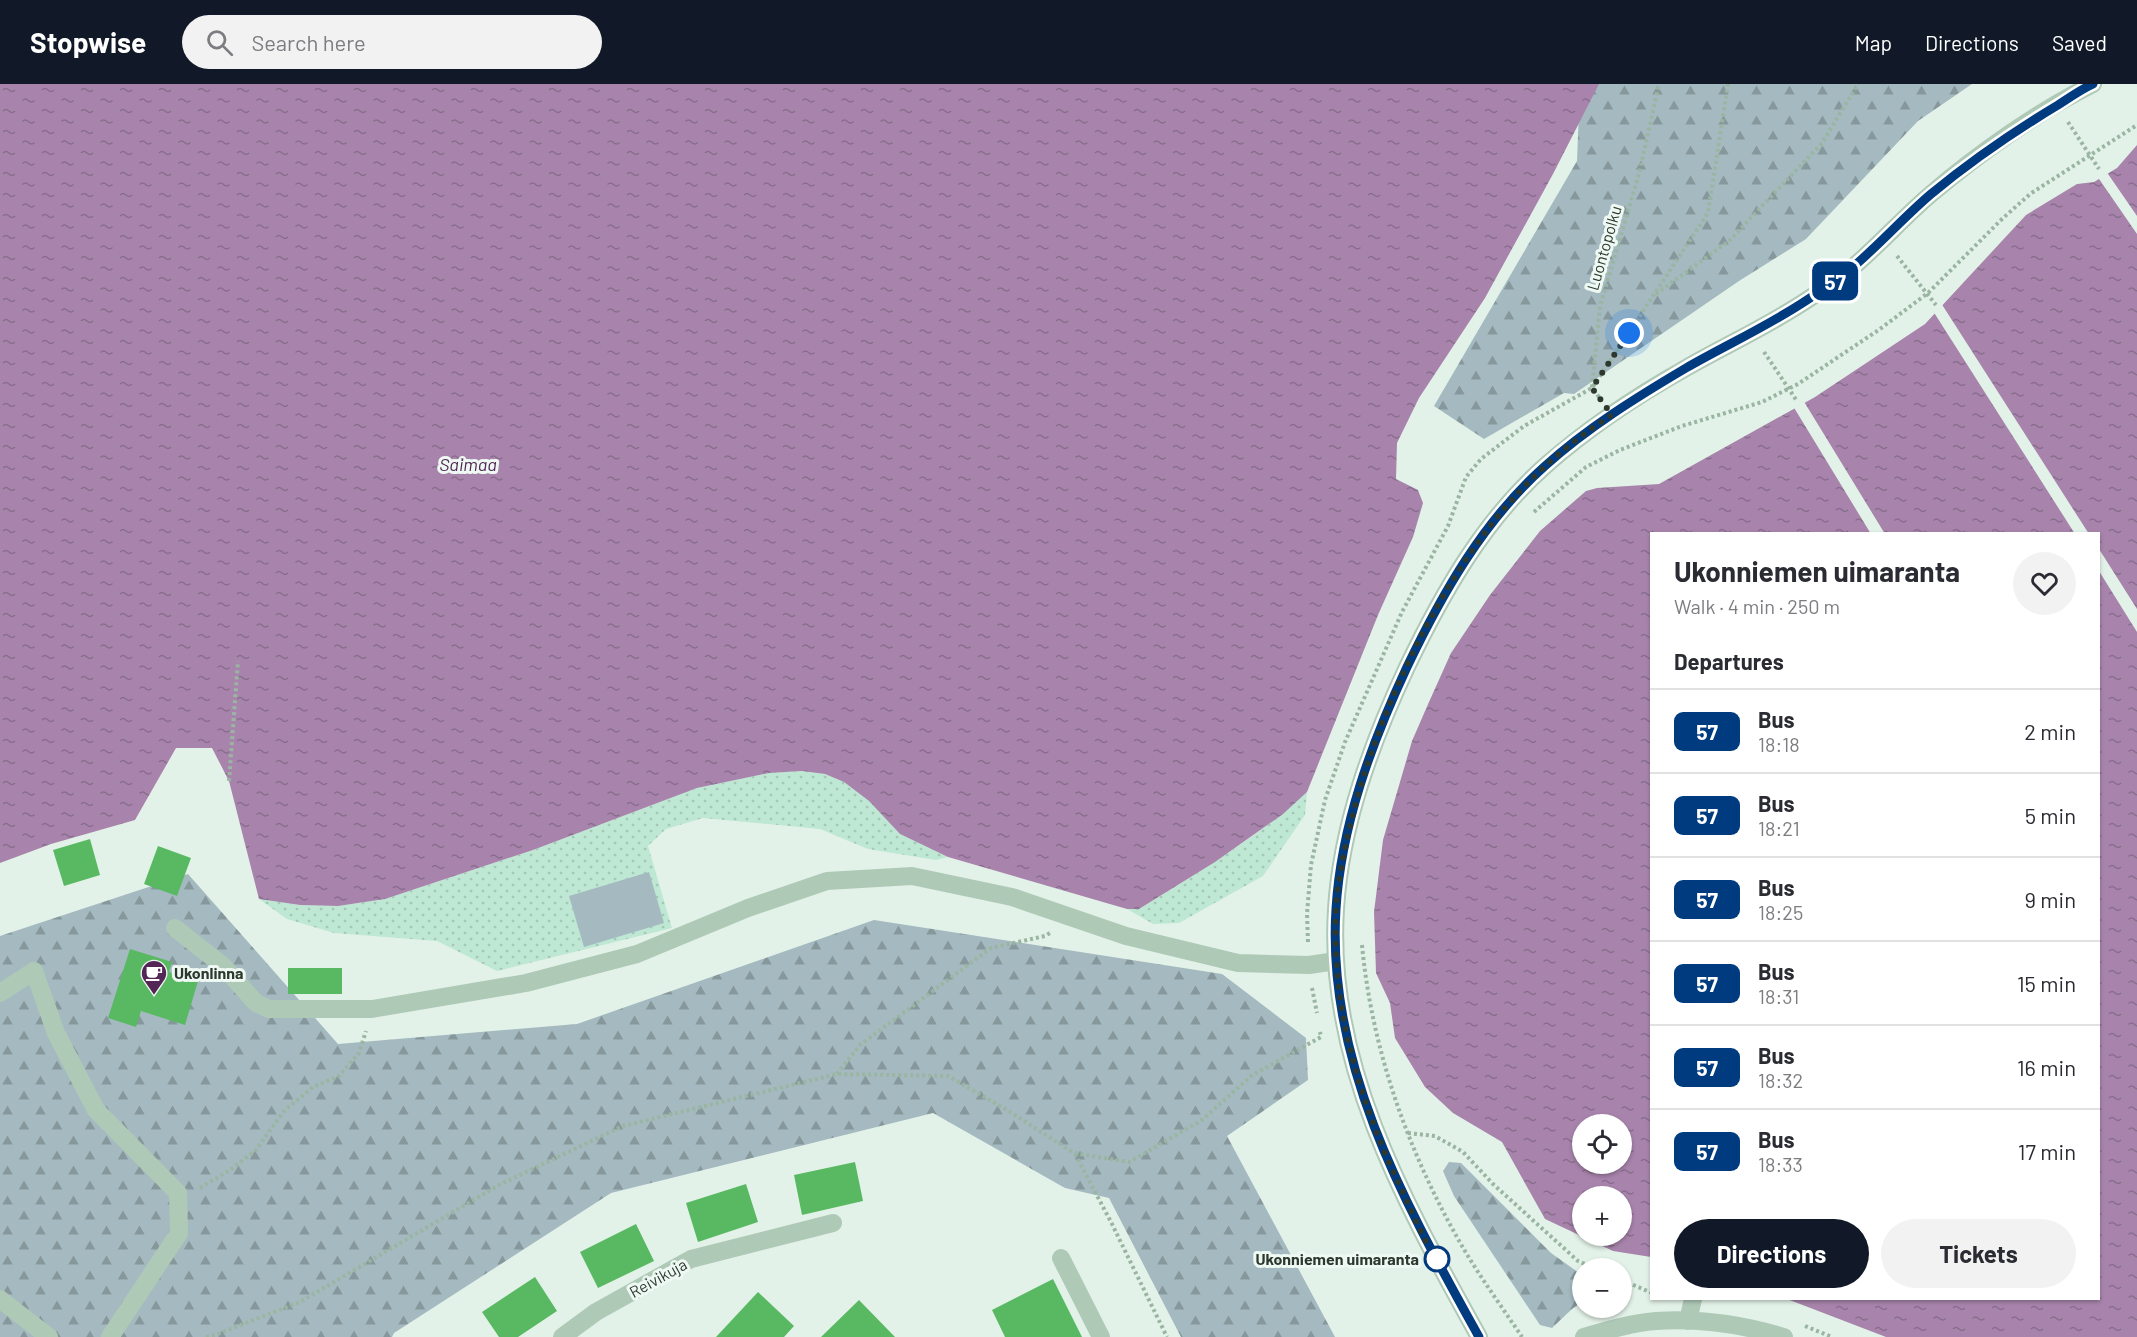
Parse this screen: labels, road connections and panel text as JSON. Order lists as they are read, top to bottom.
{
  "streets": {
    "street": ["Reivikuja"],
    "path": ["Luontopolku"]
  },
  "water": ["Saimaa"],
  "places": {
    "cafe": ["Ukonlinna"],
    "other": ["Ukonniemen uimaranta"]
  },
  "lines": ["bus line 57"],
  "page": {
    "header": "Stopwise",
    "search": "Search here",
    "nav": ["Map", "Directions", "Saved"],
    "on_map": "57",
    "heading": [
      ["Ukonniemen uimaranta", "Walk · 4 min · 250 m"],
      "Departures"
    ],
    "list": [
      {
        "mark": "57",
        "name": "Bus",
        "note": "18:18",
        "value": "2 min"
      },
      {
        "mark": "57",
        "name": "Bus",
        "note": "18:21",
        "value": "5 min"
      },
      {
        "mark": "57",
        "name": "Bus",
        "note": "18:25",
        "value": "9 min"
      },
      {
        "mark": "57",
        "name": "Bus",
        "note": "18:31",
        "value": "15 min"
      },
      {
        "mark": "57",
        "name": "Bus",
        "note": "18:32",
        "value": "16 min"
      },
      {
        "mark": "57",
        "name": "Bus",
        "note": "18:33",
        "value": "17 min"
      }
    ],
    "map_buttons": ["+", "−"],
    "buttons": ["Directions", "Tickets"]
  }
}
